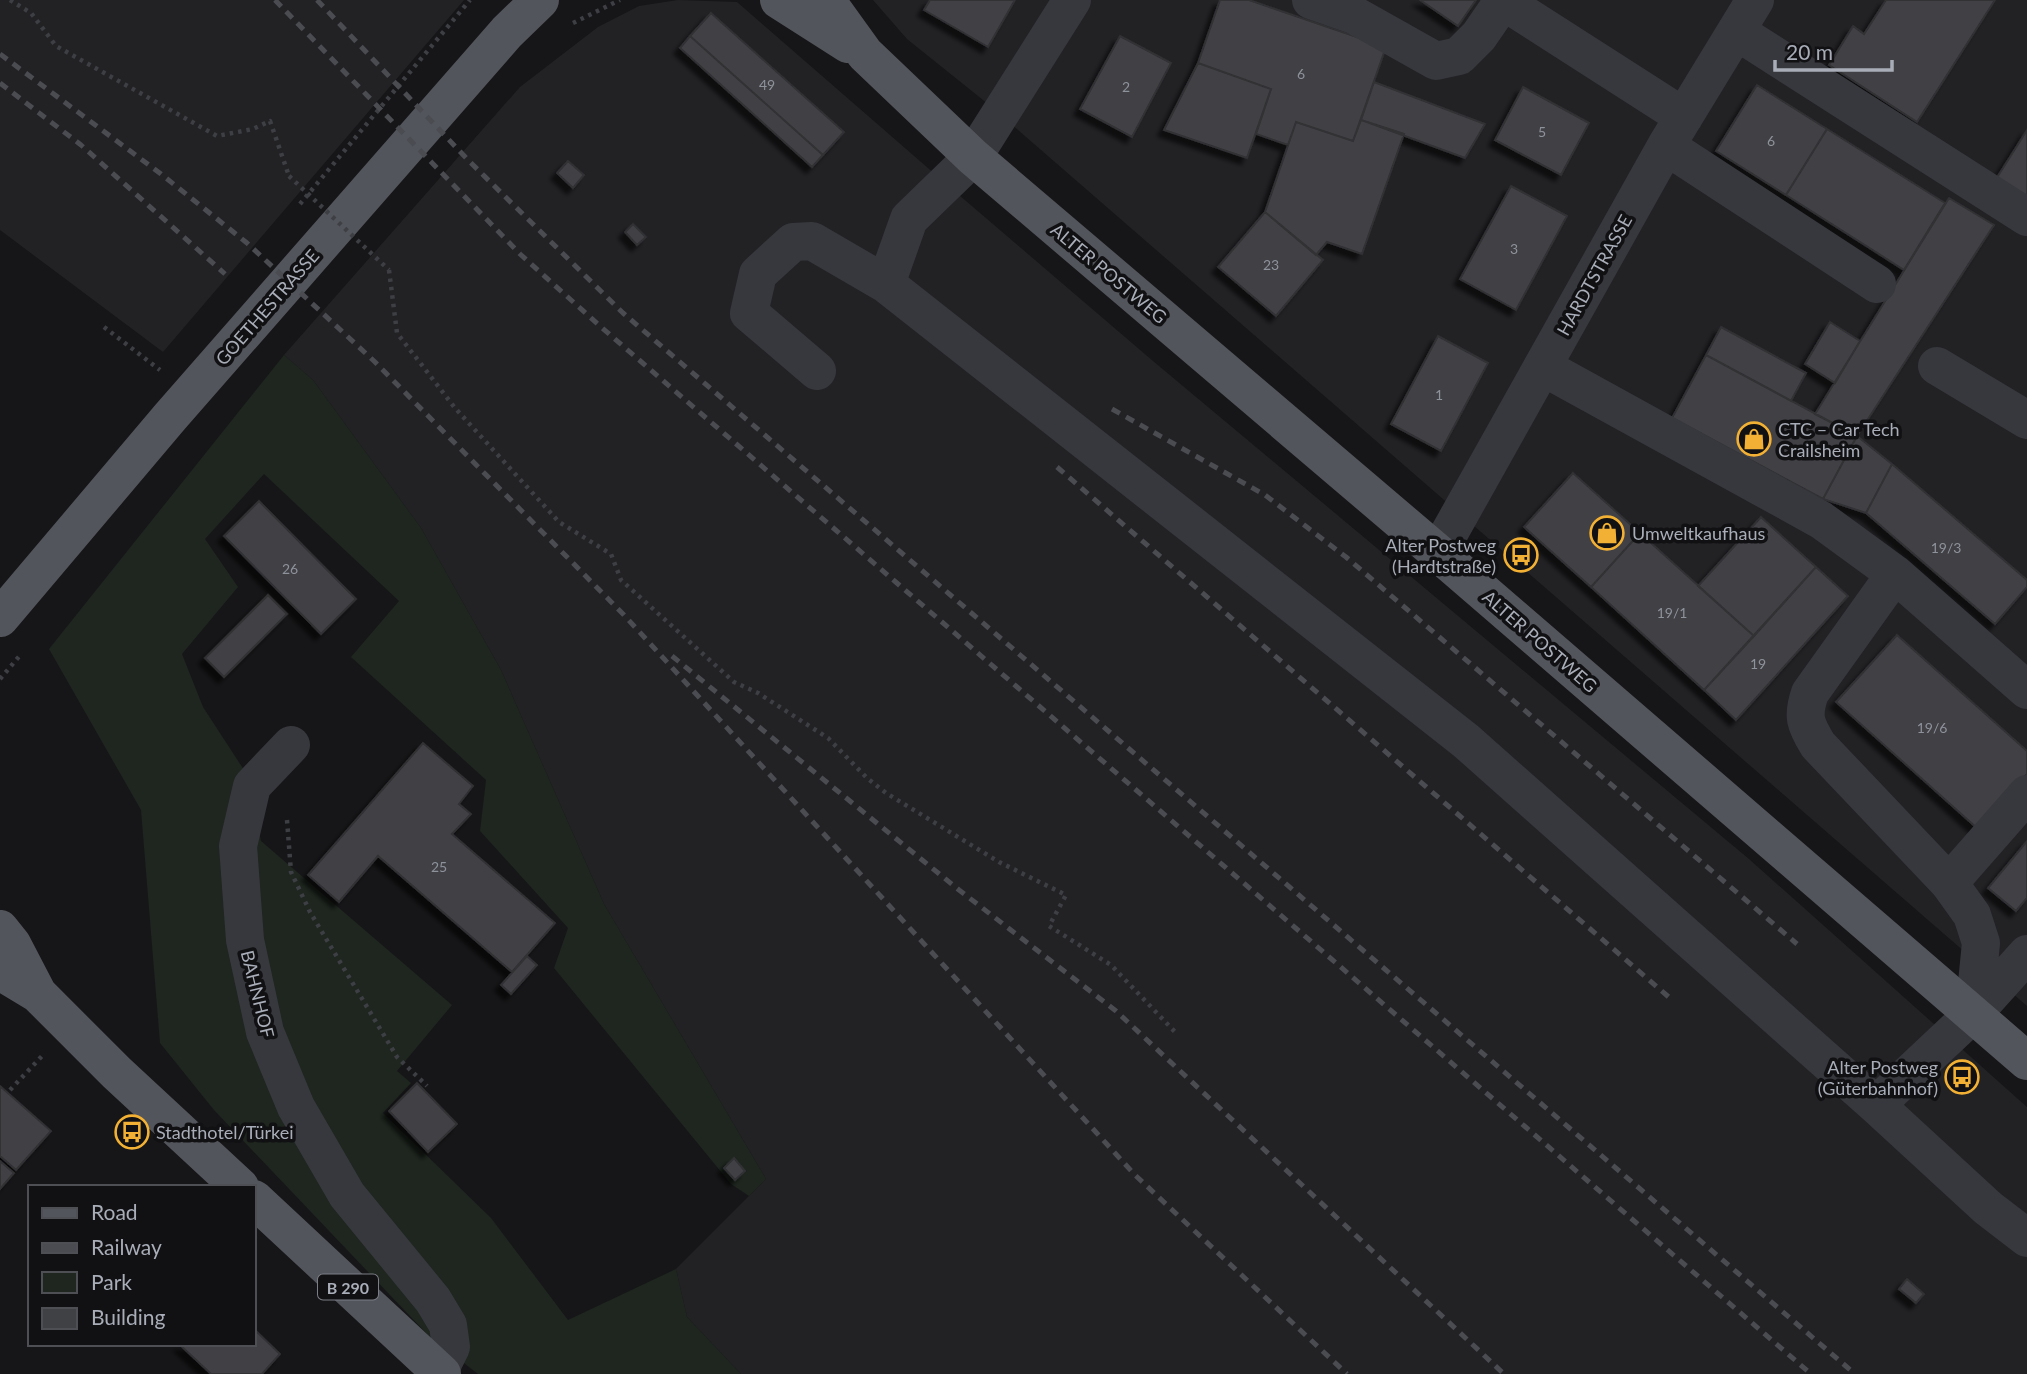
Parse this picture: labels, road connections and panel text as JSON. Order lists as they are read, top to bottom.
{
  "streets": {
    "main road": ["ALTER POSTWEG", "GOETHESTRASSE", "B 290"],
    "street": ["HARDTSTRASSE", "BAHNHOF"]
  },
  "crossings": [
    ["ALTER POSTWEG", "HARDTSTRASSE"],
    ["BAHNHOF", "B 290"]
  ],
  "places": {
    "shop": ["CTC – Car Tech Crailsheim", "Umweltkaufhaus"],
    "bus stop": ["Alter Postweg (Hardtstraße)", "Alter Postweg (Güterbahnhof)", "Stadthotel/Türkei"]
  },
  "house_numbers": [
    "6",
    "49",
    "2",
    "5",
    "6",
    "3",
    "23",
    "1",
    "19/3",
    "26",
    "19/1",
    "19",
    "19/6",
    "25"
  ],
  "legend": [
    "Road",
    "Railway",
    "Park",
    "Building"
  ],
  "scale_bar": "20 m"
}
